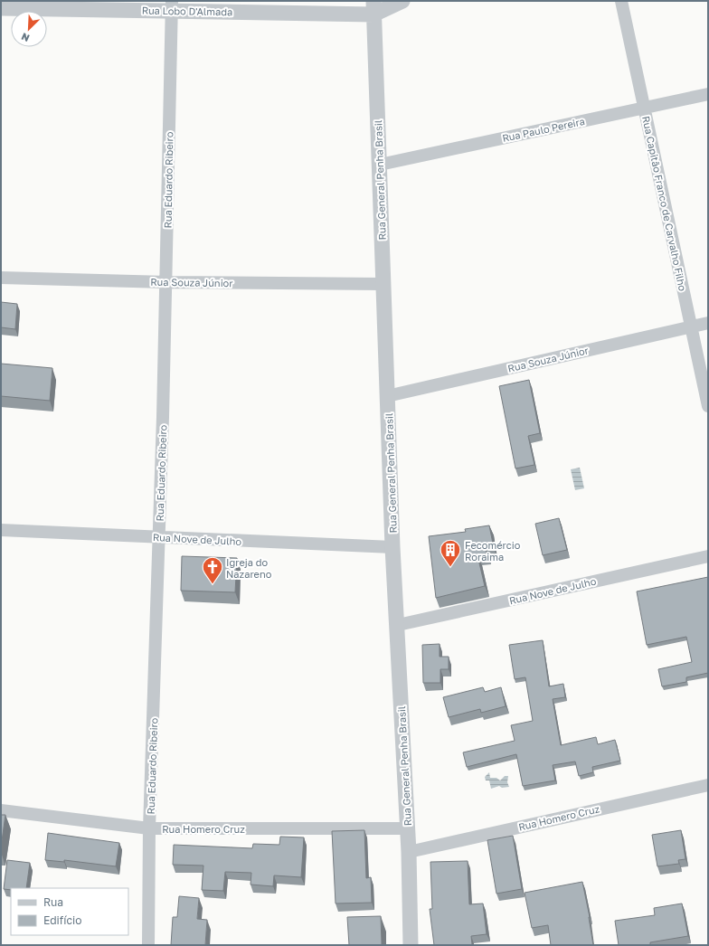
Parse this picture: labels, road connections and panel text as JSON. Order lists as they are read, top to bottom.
{
  "streets": {
    "street": [
      "Rua Lobo D'Almada",
      "Rua Paulo Pereira",
      "Rua Eduardo Ribeiro",
      "Rua General Penha Brasil",
      "Rua Capitão Franco de Carvalho Filho",
      "Rua Souza Júnior",
      "Rua Nove de Julho",
      "Rua Homero Cruz"
    ]
  },
  "crossings": [
    ["Rua Lobo D'Almada", "Rua Eduardo Ribeiro"],
    ["Rua Lobo D'Almada", "Rua General Penha Brasil"],
    ["Rua Paulo Pereira", "Rua General Penha Brasil"],
    ["Rua Paulo Pereira", "Rua Capitão Franco de Carvalho Filho"],
    ["Rua Eduardo Ribeiro", "Rua Souza Júnior"],
    ["Rua Eduardo Ribeiro", "Rua Nove de Julho"],
    ["Rua Eduardo Ribeiro", "Rua Homero Cruz"],
    ["Rua General Penha Brasil", "Rua Souza Júnior"],
    ["Rua General Penha Brasil", "Rua Nove de Julho"],
    ["Rua General Penha Brasil", "Rua Homero Cruz"],
    ["Rua Capitão Franco de Carvalho Filho", "Rua Souza Júnior"]
  ],
  "places": {
    "building": ["Fecomércio Roraima"],
    "church": ["Igreja do Nazareno"]
  },
  "legend": ["Rua", "Edifício"],
  "north": "bottom left"
}
